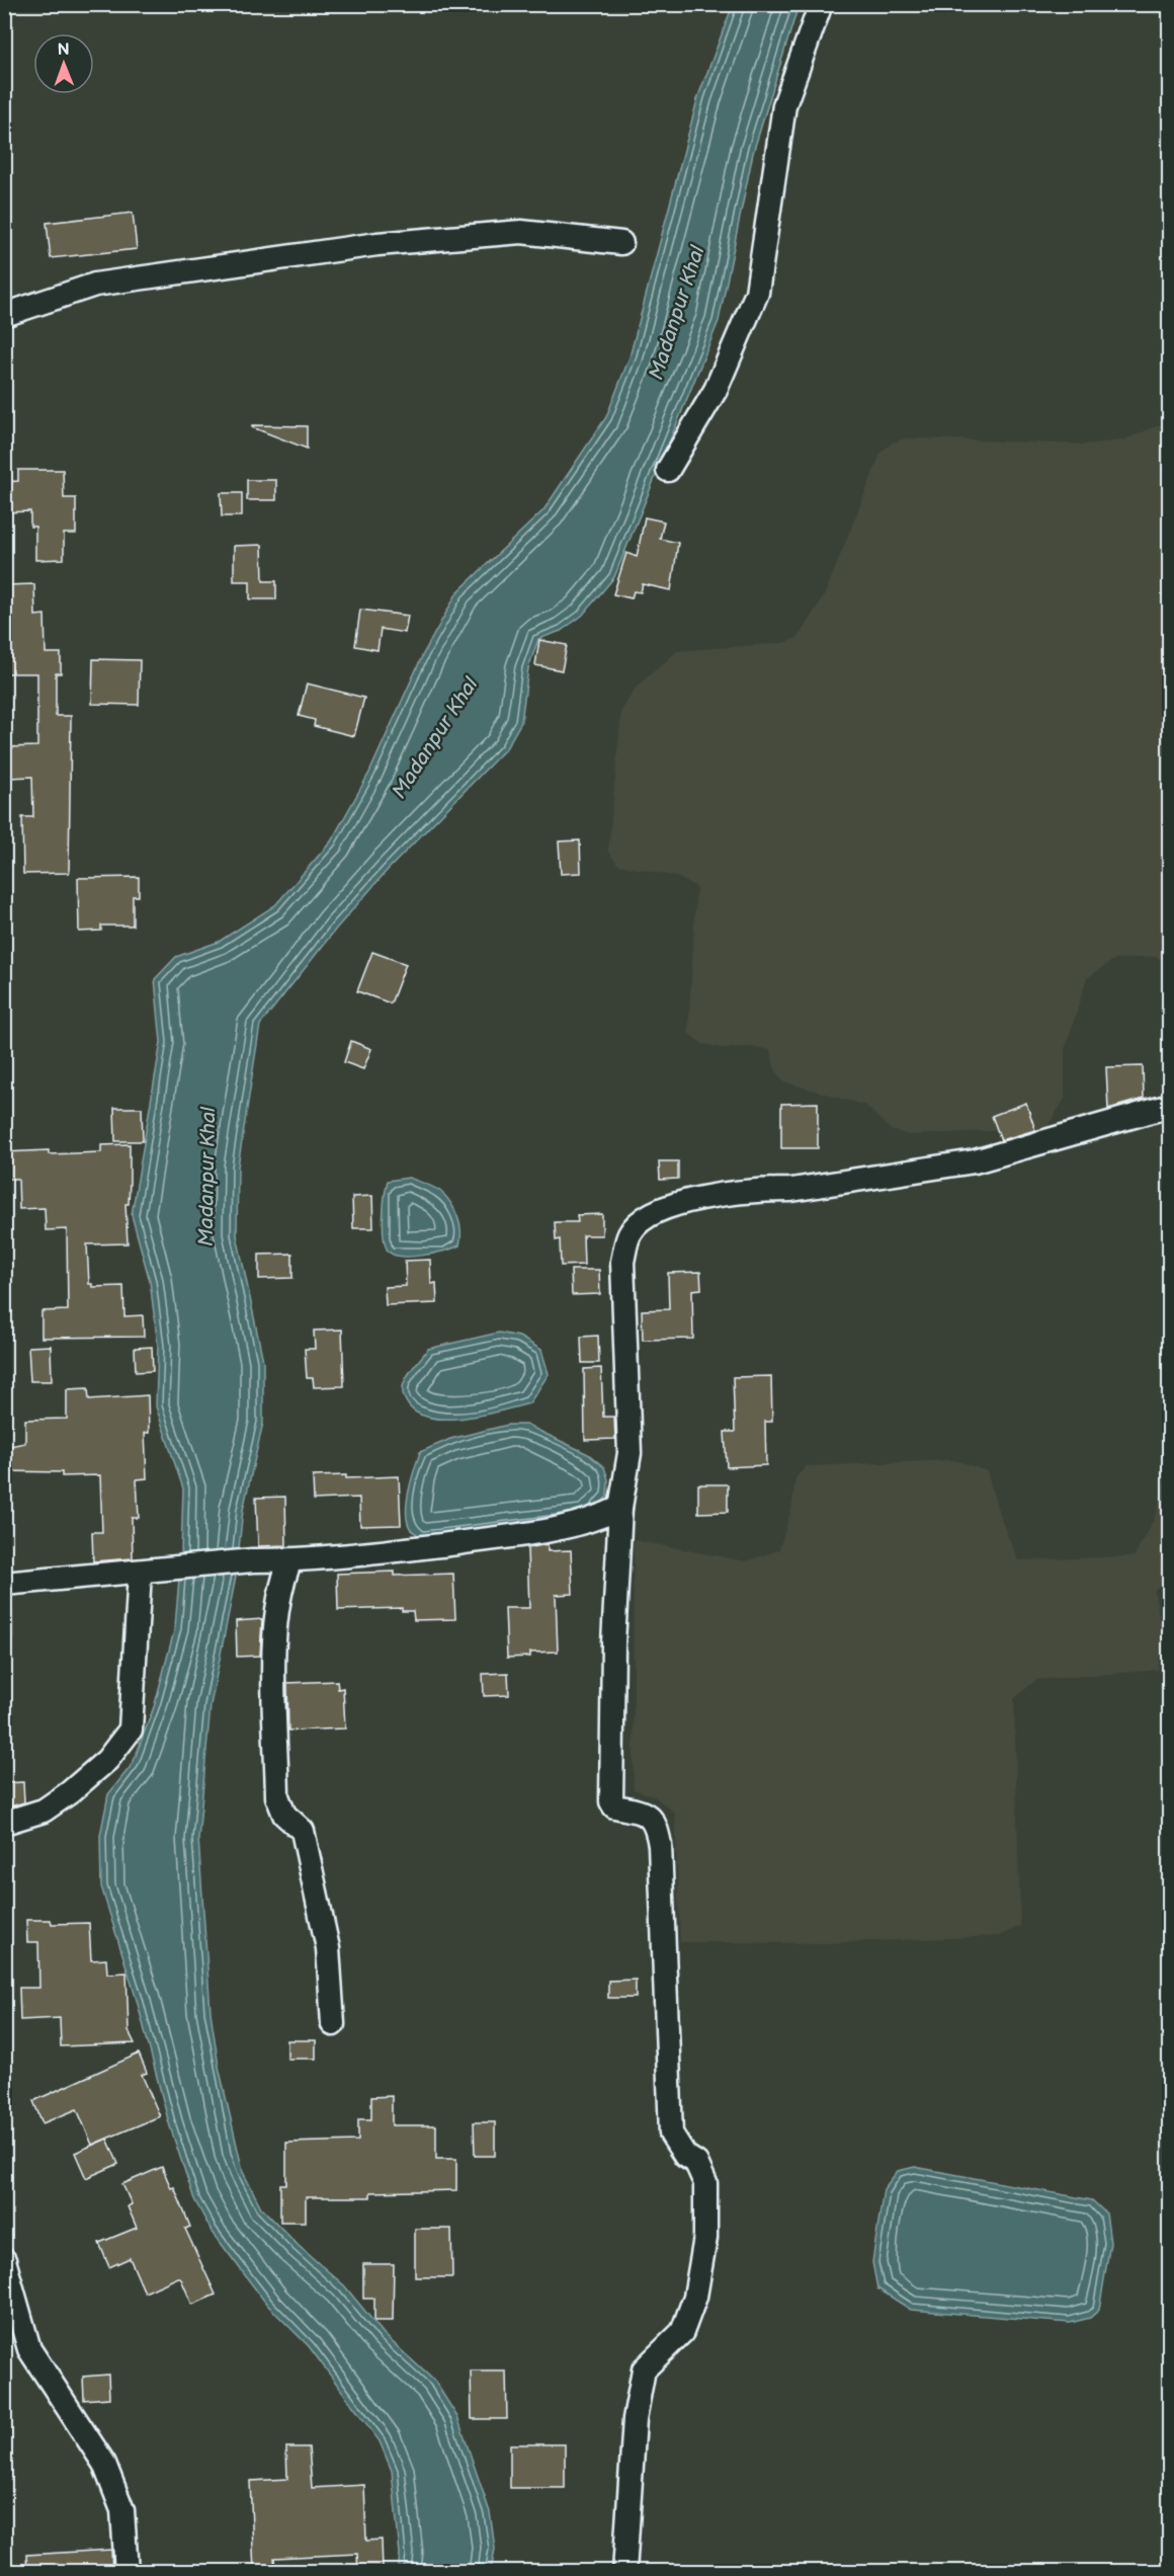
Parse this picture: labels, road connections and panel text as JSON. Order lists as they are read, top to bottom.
{
  "water": ["Madanpur Khal"],
  "north": "top"
}
